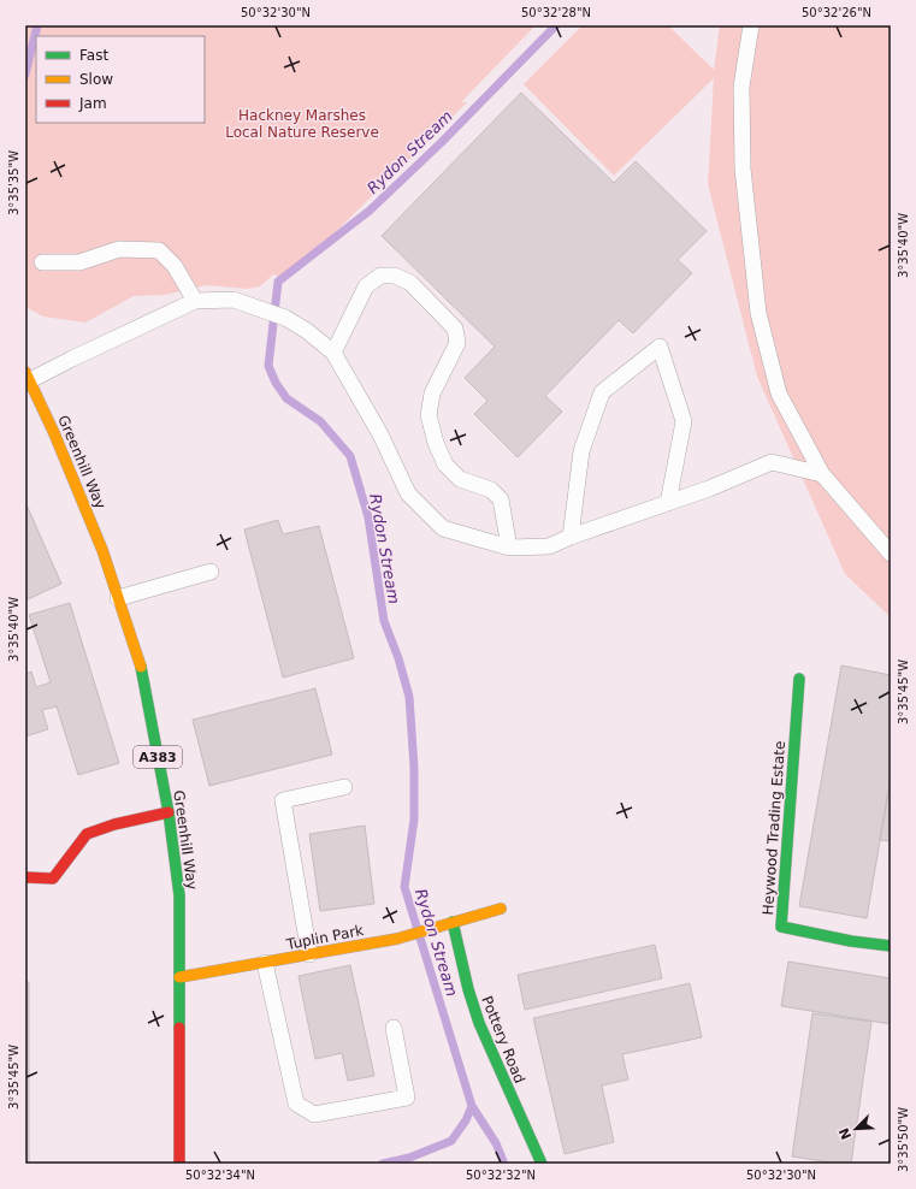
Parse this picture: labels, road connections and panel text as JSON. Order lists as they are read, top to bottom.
{
  "streets": {
    "street": [
      "Greenhill Way",
      "A383",
      "Heywood Trading Estate",
      "Tuplin Park",
      "Pottery Road"
    ]
  },
  "crossings": [
    ["Greenhill Way", "Tuplin Park"],
    ["Tuplin Park", "Pottery Road"]
  ],
  "water": ["Rydon Stream"],
  "parks": ["Hackney Marshes Local Nature Reserve"],
  "legend": ["Fast", "Slow", "Jam"],
  "north": "bottom left",
  "coordinates": [
    "50°32'30\"N",
    "50°32'28\"N",
    "50°32'26\"N",
    "3°35'35\"W",
    "3°35'40\"W",
    "3°35'45\"W",
    "3°35'50\"W",
    "50°32'34\"N",
    "50°32'32\"N"
  ]
}
